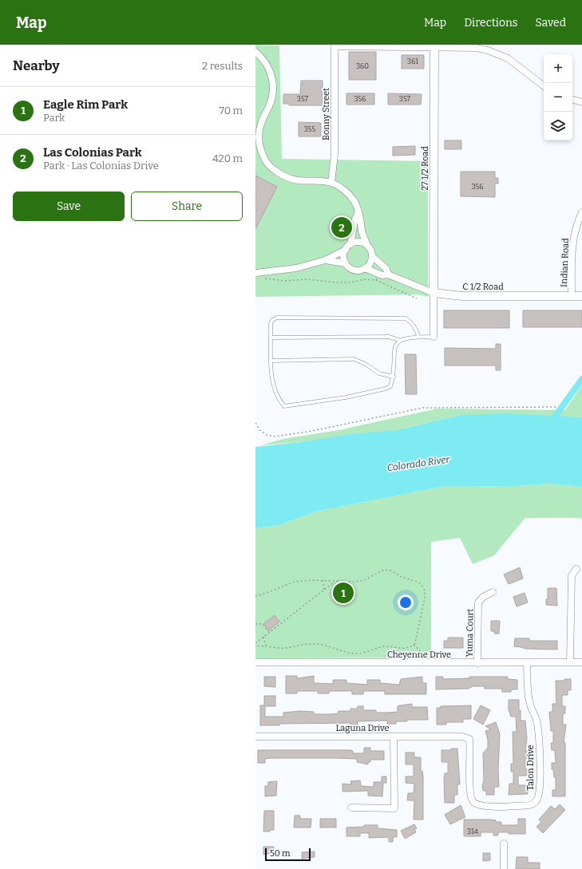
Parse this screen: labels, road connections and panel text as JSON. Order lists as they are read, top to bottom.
{
  "streets": {
    "street": [
      "Bonny Street",
      "27 1/2 Road",
      "Indian Road",
      "C 1/2 Road",
      "Yuma Court",
      "Cheyenne Drive",
      "Laguna Drive",
      "Talon Drive"
    ]
  },
  "crossings": [
    ["27 1/2 Road", "C 1/2 Road"],
    ["Indian Road", "C 1/2 Road"],
    ["Yuma Court", "Cheyenne Drive"],
    ["Cheyenne Drive", "Talon Drive"],
    ["Laguna Drive", "Talon Drive"]
  ],
  "water": ["Colorado River"],
  "house_numbers": [
    "361",
    "360",
    "357",
    "356",
    "357",
    "355",
    "356",
    "314"
  ],
  "scale_bar": "50 m",
  "page": {
    "header": "Map",
    "nav": ["Map", "Directions", "Saved"],
    "heading": ["Nearby", "2 results"],
    "map_buttons": ["+", "−"],
    "list": [
      {
        "mark": "1",
        "name": "Eagle Rim Park",
        "note": "Park",
        "value": "70 m"
      },
      {
        "mark": "2",
        "name": "Las Colonias Park",
        "note": "Park · Las Colonias Drive",
        "value": "420 m"
      }
    ],
    "buttons": ["Save", "Share"],
    "pins": ["2", "1"],
    "scale": "50 m"
  }
}
